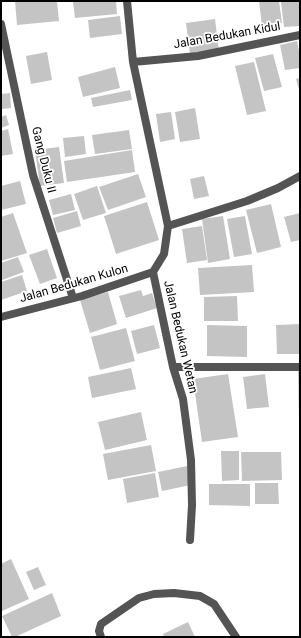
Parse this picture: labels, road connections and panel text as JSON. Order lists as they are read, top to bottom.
{
  "streets": {
    "street": [
      "Jalan Bedukan Kidul",
      "Gang Duku II",
      "Jalan Bedukan Kulon",
      "Jalan Bedukan Wetan"
    ]
  },
  "crossings": [
    ["Jalan Bedukan Kidul", "Jalan Bedukan Wetan"],
    ["Gang Duku II", "Jalan Bedukan Kulon"],
    ["Jalan Bedukan Kulon", "Jalan Bedukan Wetan"]
  ]
}
